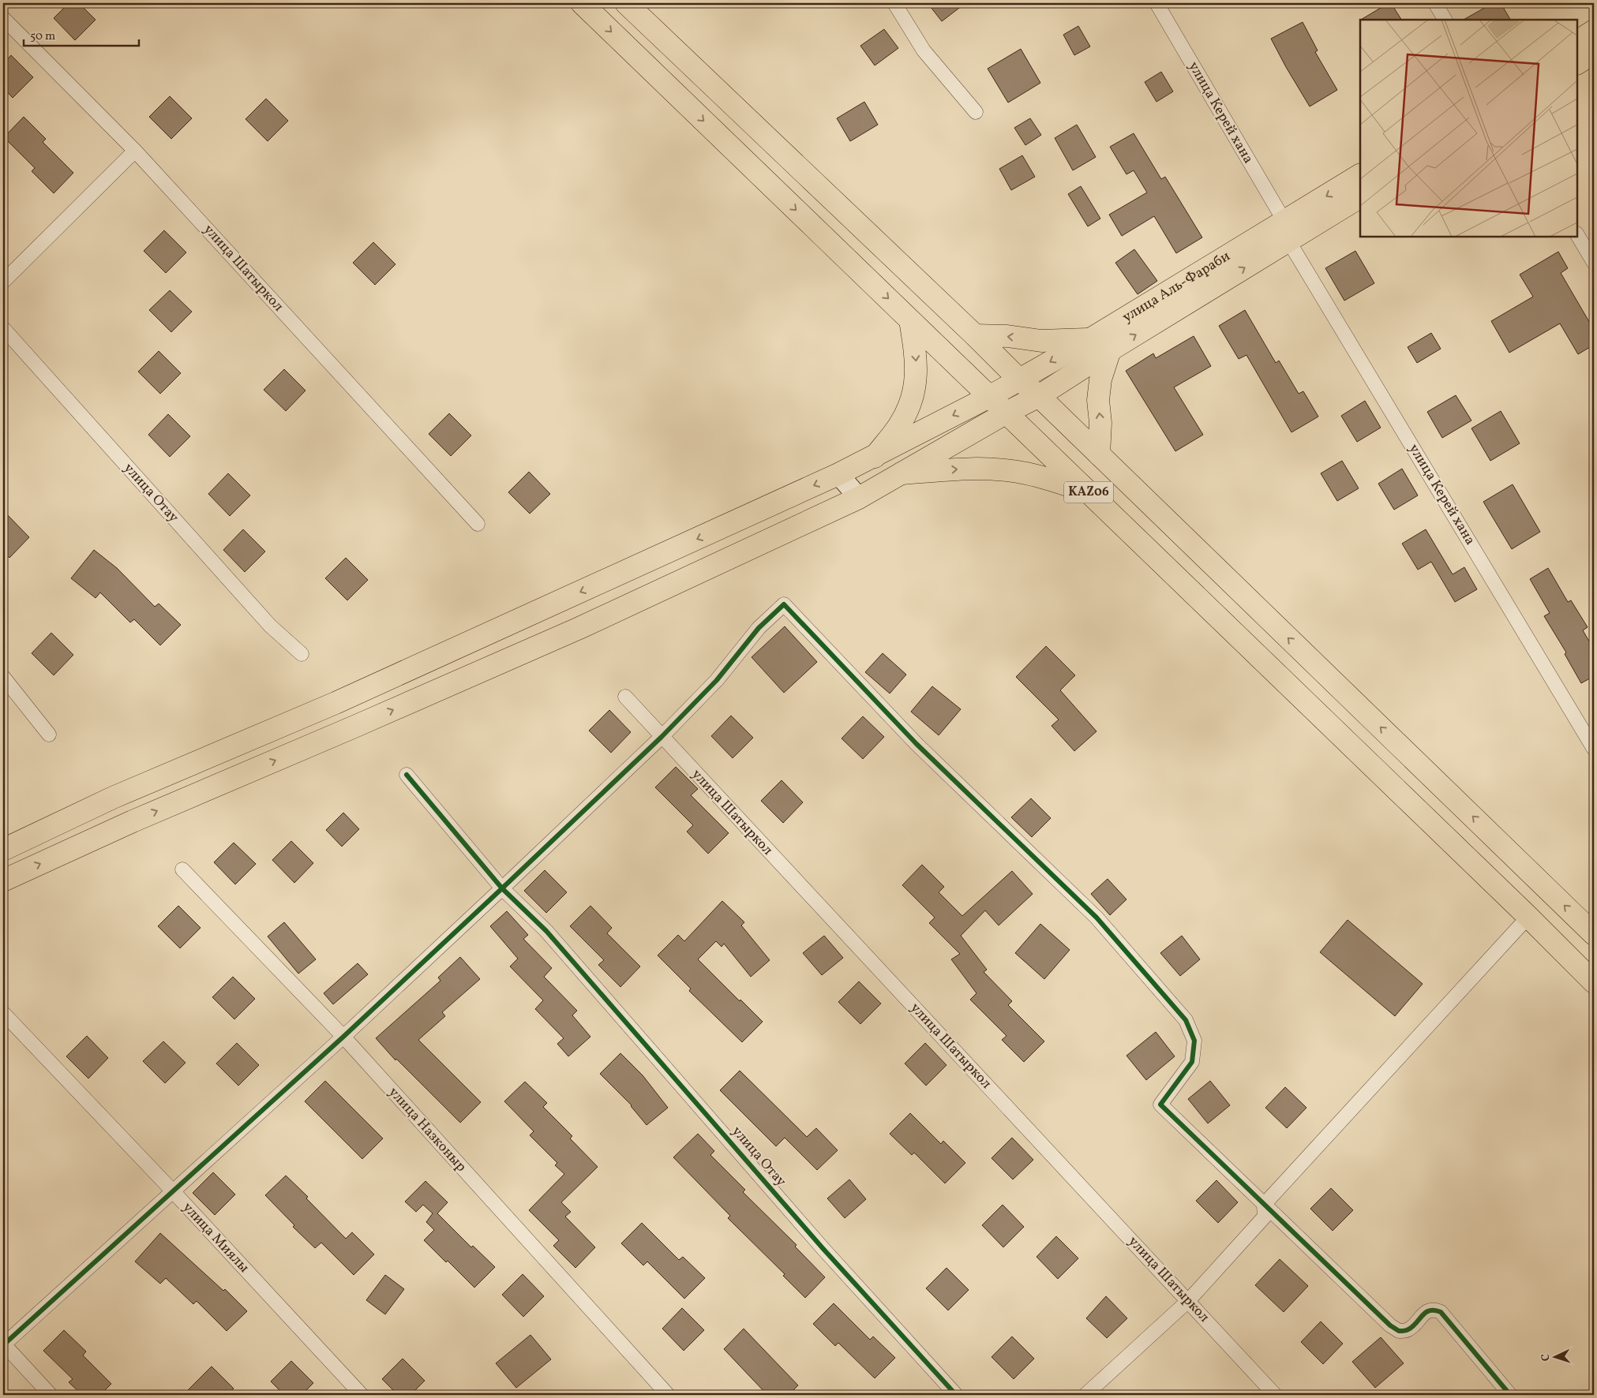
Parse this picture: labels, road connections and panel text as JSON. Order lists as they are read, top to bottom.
{
  "streets": {
    "main road": ["улица Аль-Фараби", "KАZ06"],
    "street": [
      "улица Керей хана",
      "улица Шатыркол",
      "улица Отау",
      "улица Назконыр",
      "улица Миялы"
    ]
  },
  "crossings": [
    ["улица Керей хана", "улица Аль-Фараби"],
    ["улица Аль-Фараби", "KАZ06"]
  ],
  "scale_bar": "50 m",
  "north": "left"
}
